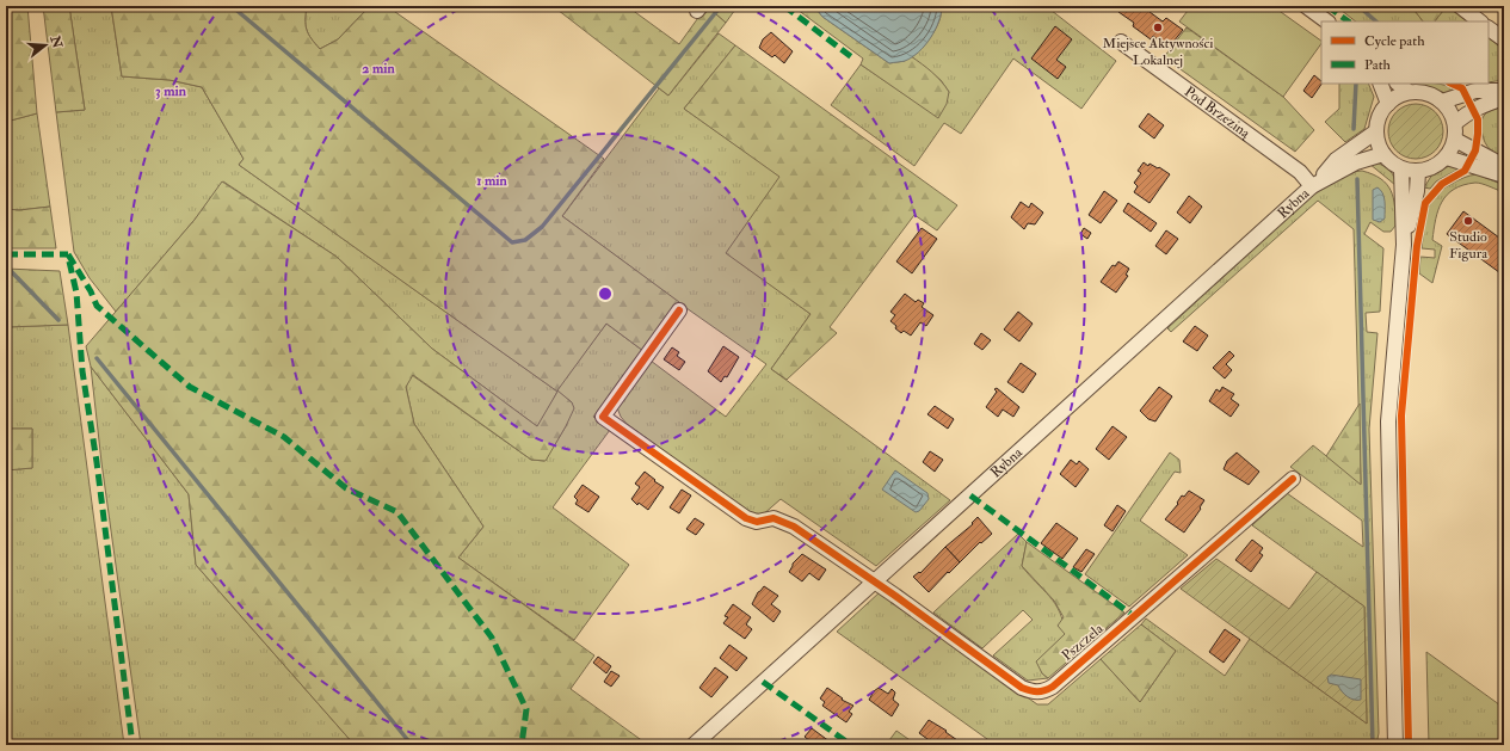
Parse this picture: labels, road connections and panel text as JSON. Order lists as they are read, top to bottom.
{
  "streets": {
    "street": ["Pod Brzeziną", "Rybna", "Pszczela"]
  },
  "crossings": [
    ["Pod Brzeziną", "Rybna"],
    ["Rybna", "Pszczela"]
  ],
  "places": ["Miejsce Aktywności Lokalnej", "Studio Figura"],
  "legend": ["Cycle path", "Path"],
  "north": "right",
  "rings": ["2 min", "3 min", "1 min"]
}
